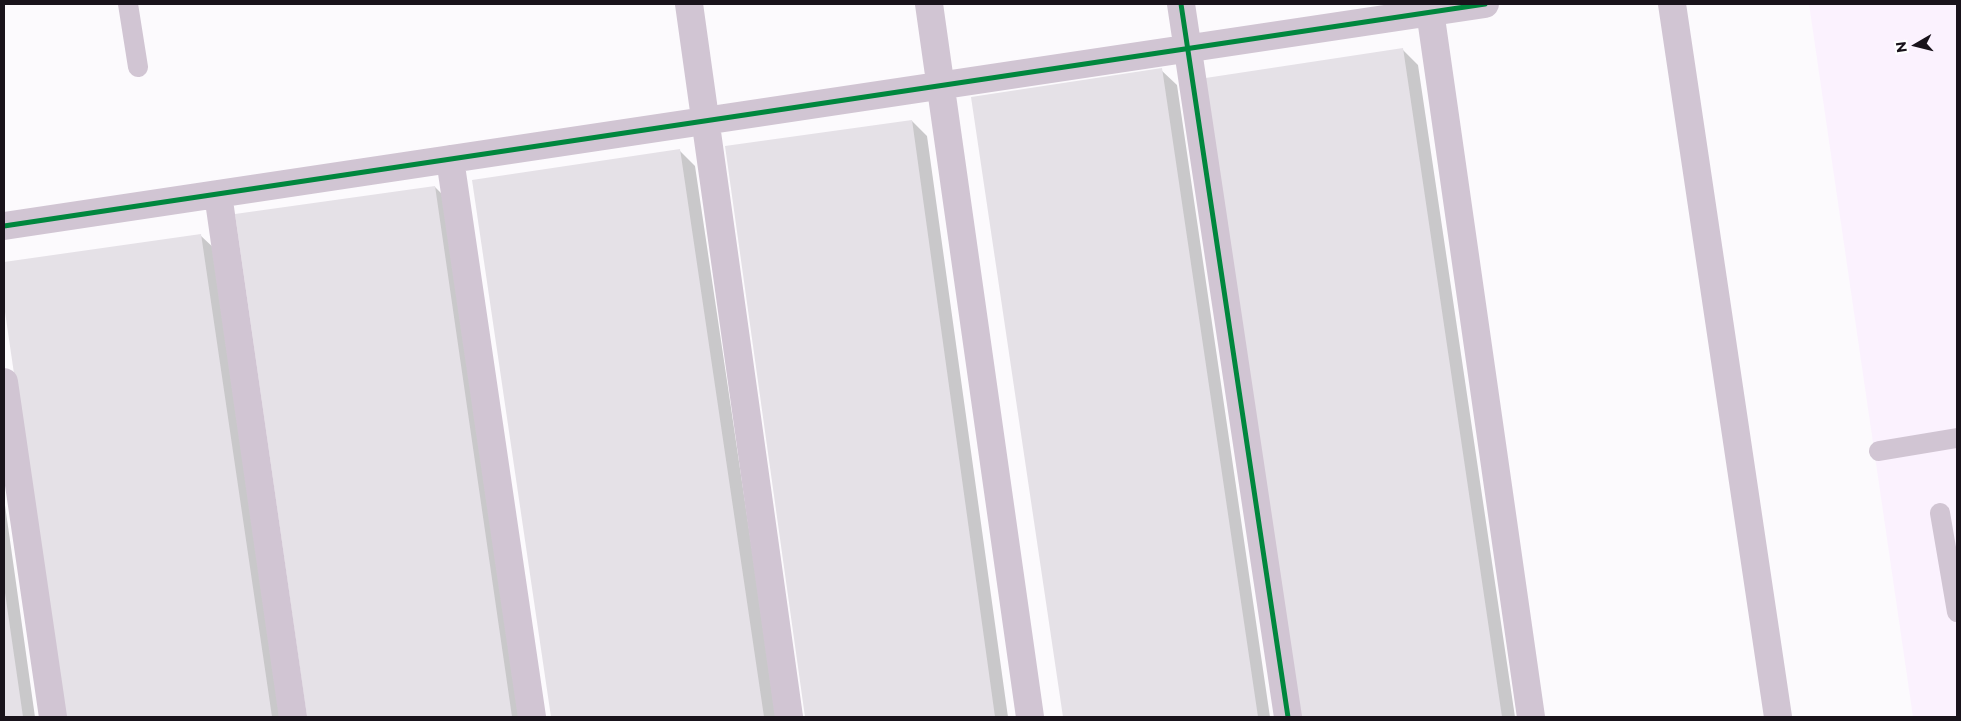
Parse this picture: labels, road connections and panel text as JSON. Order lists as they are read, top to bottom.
{
  "north": "left"
}
